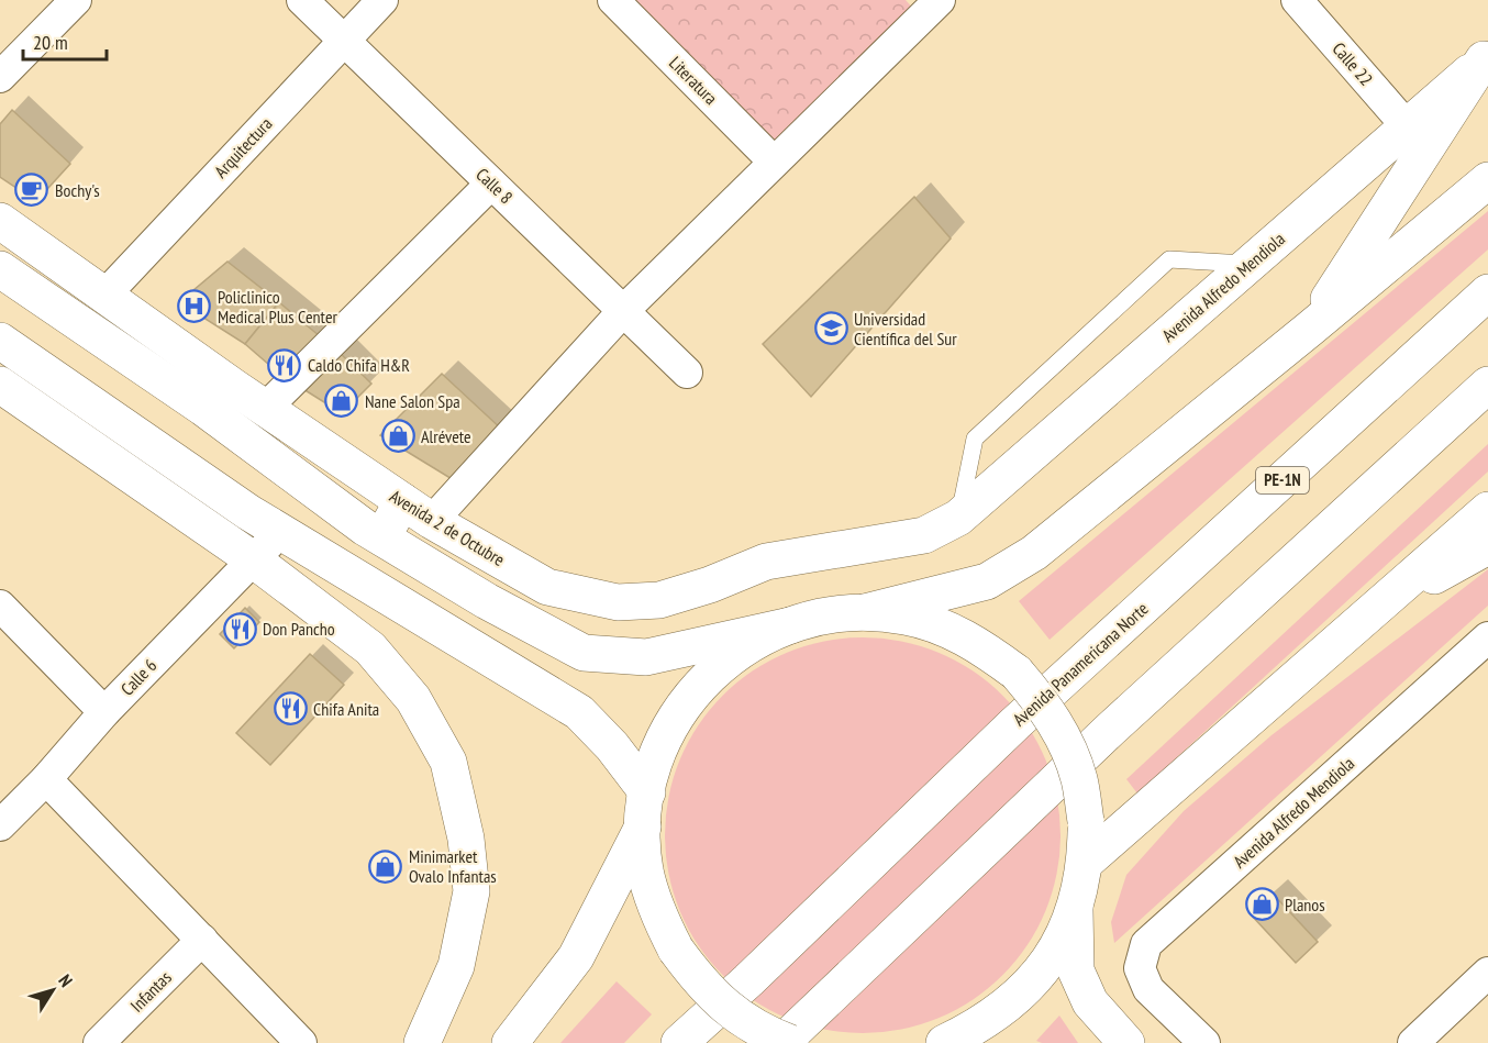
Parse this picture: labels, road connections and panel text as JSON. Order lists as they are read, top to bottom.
{
  "streets": {
    "main road": [
      "Avenida Alfredo Mendiola",
      "PE-1N",
      "Avenida 2 de Octubre",
      "Avenida Panamericana Norte"
    ],
    "street": [
      "Calle 22",
      "Literatura",
      "Arquitectura",
      "Calle 8",
      "Calle 6",
      "Infantas"
    ]
  },
  "crossings": [
    ["Calle 22", "Avenida Alfredo Mendiola"],
    ["Arquitectura", "Calle 8"],
    ["Arquitectura", "Avenida 2 de Octubre"],
    ["Avenida Alfredo Mendiola", "Avenida 2 de Octubre"]
  ],
  "places": {
    "cafe": ["Bochy's"],
    "hospital": ["Policlinico Medical Plus Center"],
    "school or university": ["Universidad Científica del Sur"],
    "restaurant": ["Caldo Chifa H&R", "Don Pancho", "Chifa Anita"],
    "shop": [
      "Nane Salon Spa",
      "Alrévete",
      "Minimarket Ovalo Infantas",
      "Planos"
    ]
  },
  "scale_bar": "20 m",
  "north": "top right"
}
